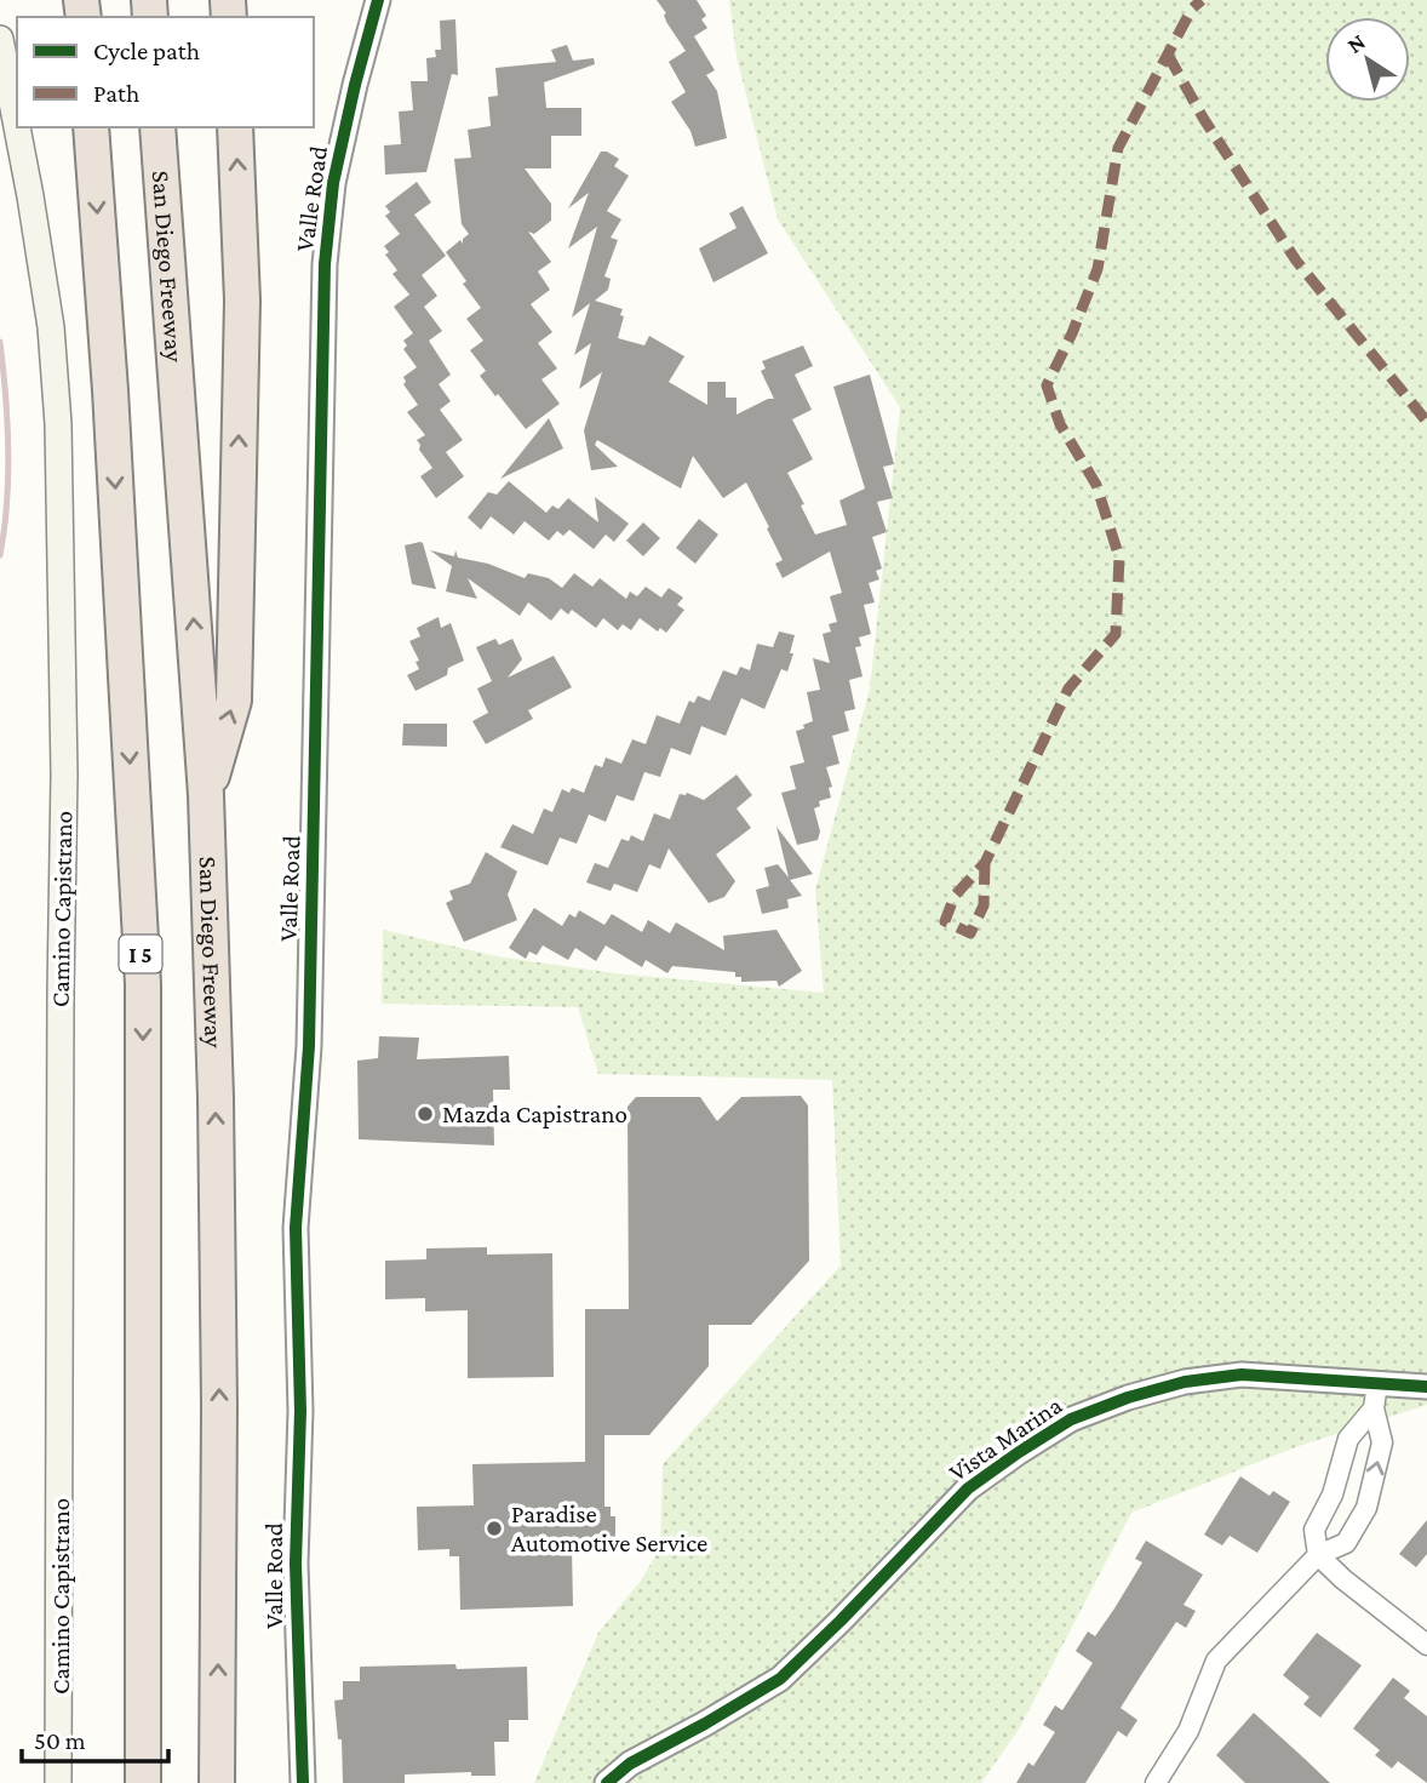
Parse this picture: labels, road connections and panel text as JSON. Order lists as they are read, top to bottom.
{
  "streets": {
    "highway": ["San Diego Freeway", "I 5"],
    "main road": ["Camino Capistrano"],
    "street": ["Valle Road", "Vista Marina"]
  },
  "places": ["Mazda Capistrano", "Paradise Automotive Service"],
  "legend": ["Cycle path", "Path"],
  "scale_bar": "50 m",
  "north": "top left"
}
